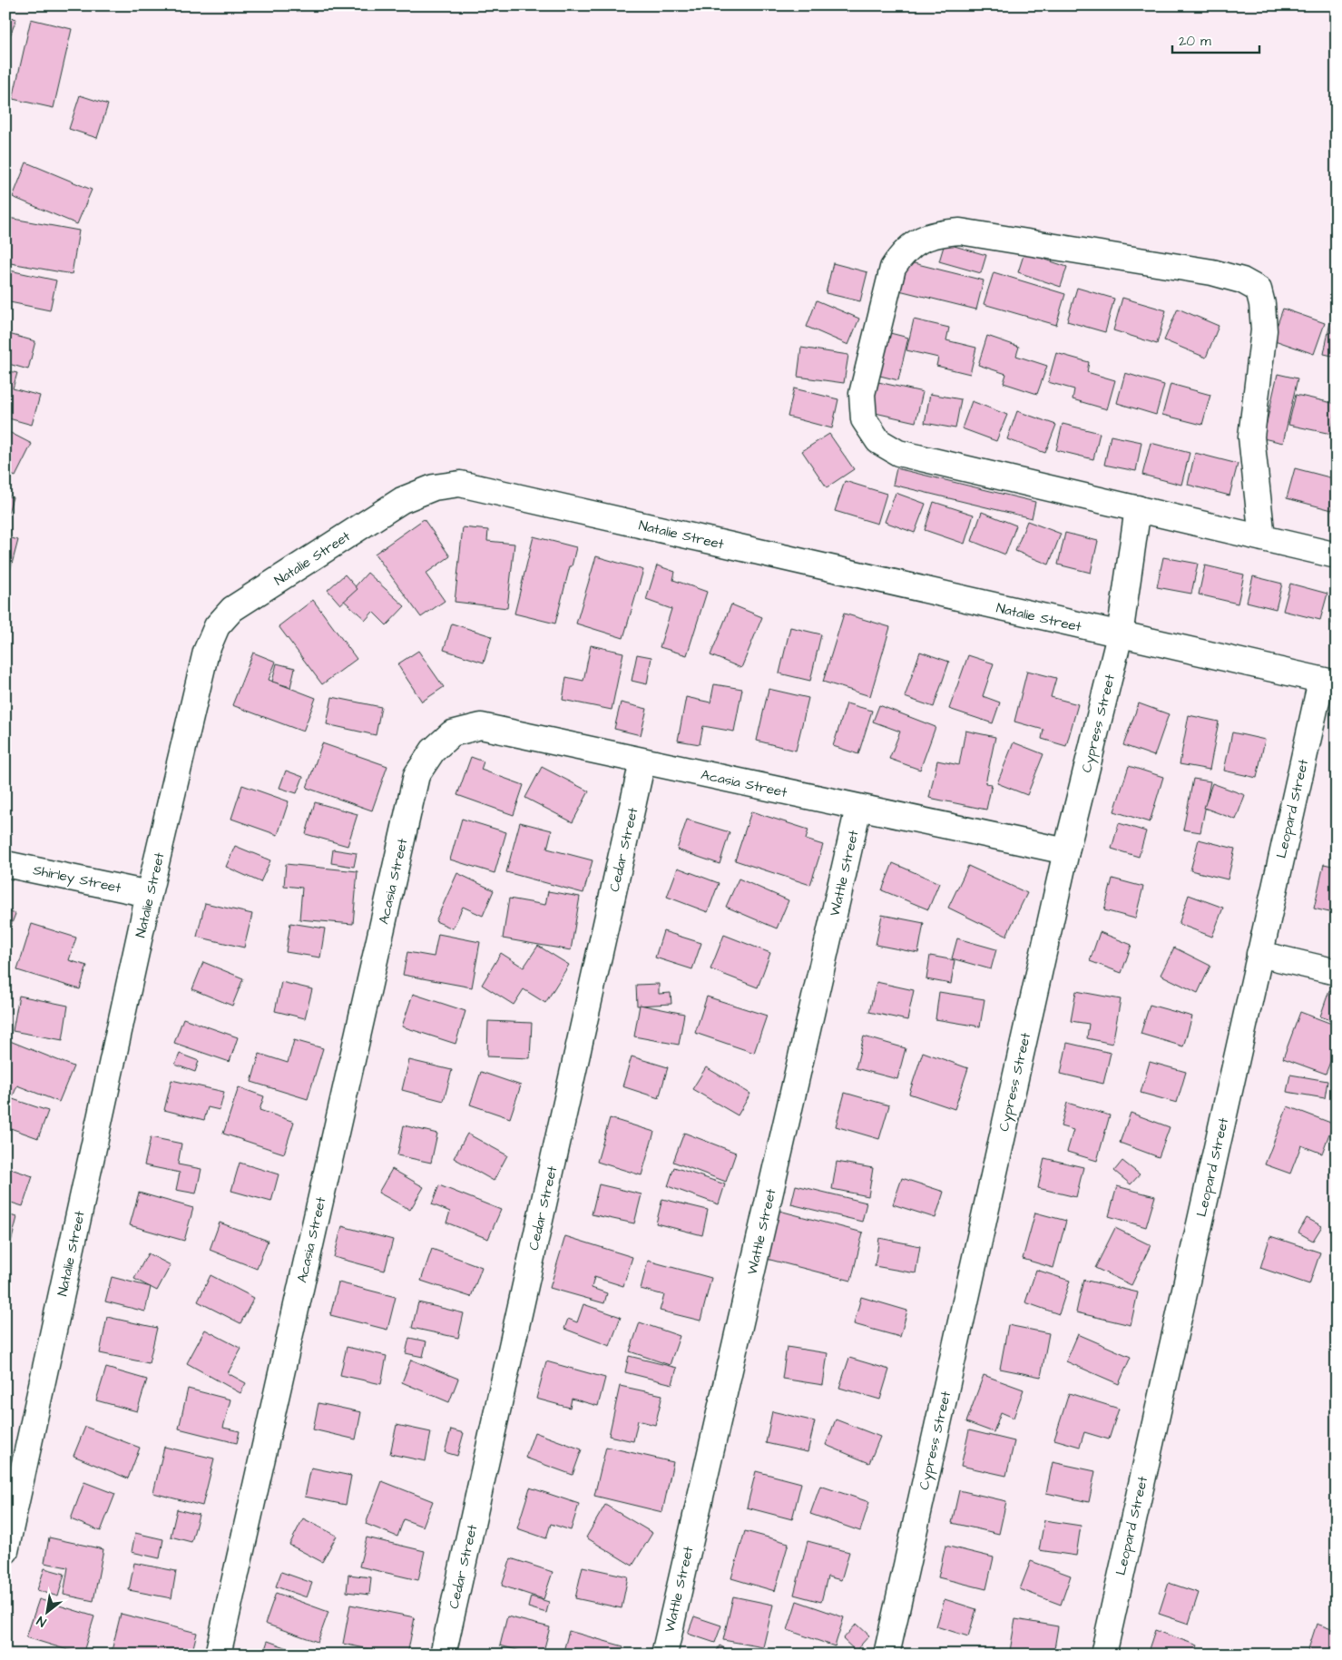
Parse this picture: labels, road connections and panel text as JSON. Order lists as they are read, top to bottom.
{
  "streets": {
    "street": [
      "Natalie Street",
      "Cypress Street",
      "Acasia Street",
      "Leopard Street",
      "Cedar Street",
      "Wattle Street",
      "Shirley Street"
    ]
  },
  "crossings": [
    ["Natalie Street", "Cypress Street"],
    ["Natalie Street", "Leopard Street"],
    ["Natalie Street", "Shirley Street"],
    ["Cypress Street", "Acasia Street"],
    ["Acasia Street", "Cedar Street"],
    ["Acasia Street", "Wattle Street"]
  ],
  "scale_bar": "20 m",
  "north": "bottom left"
}
